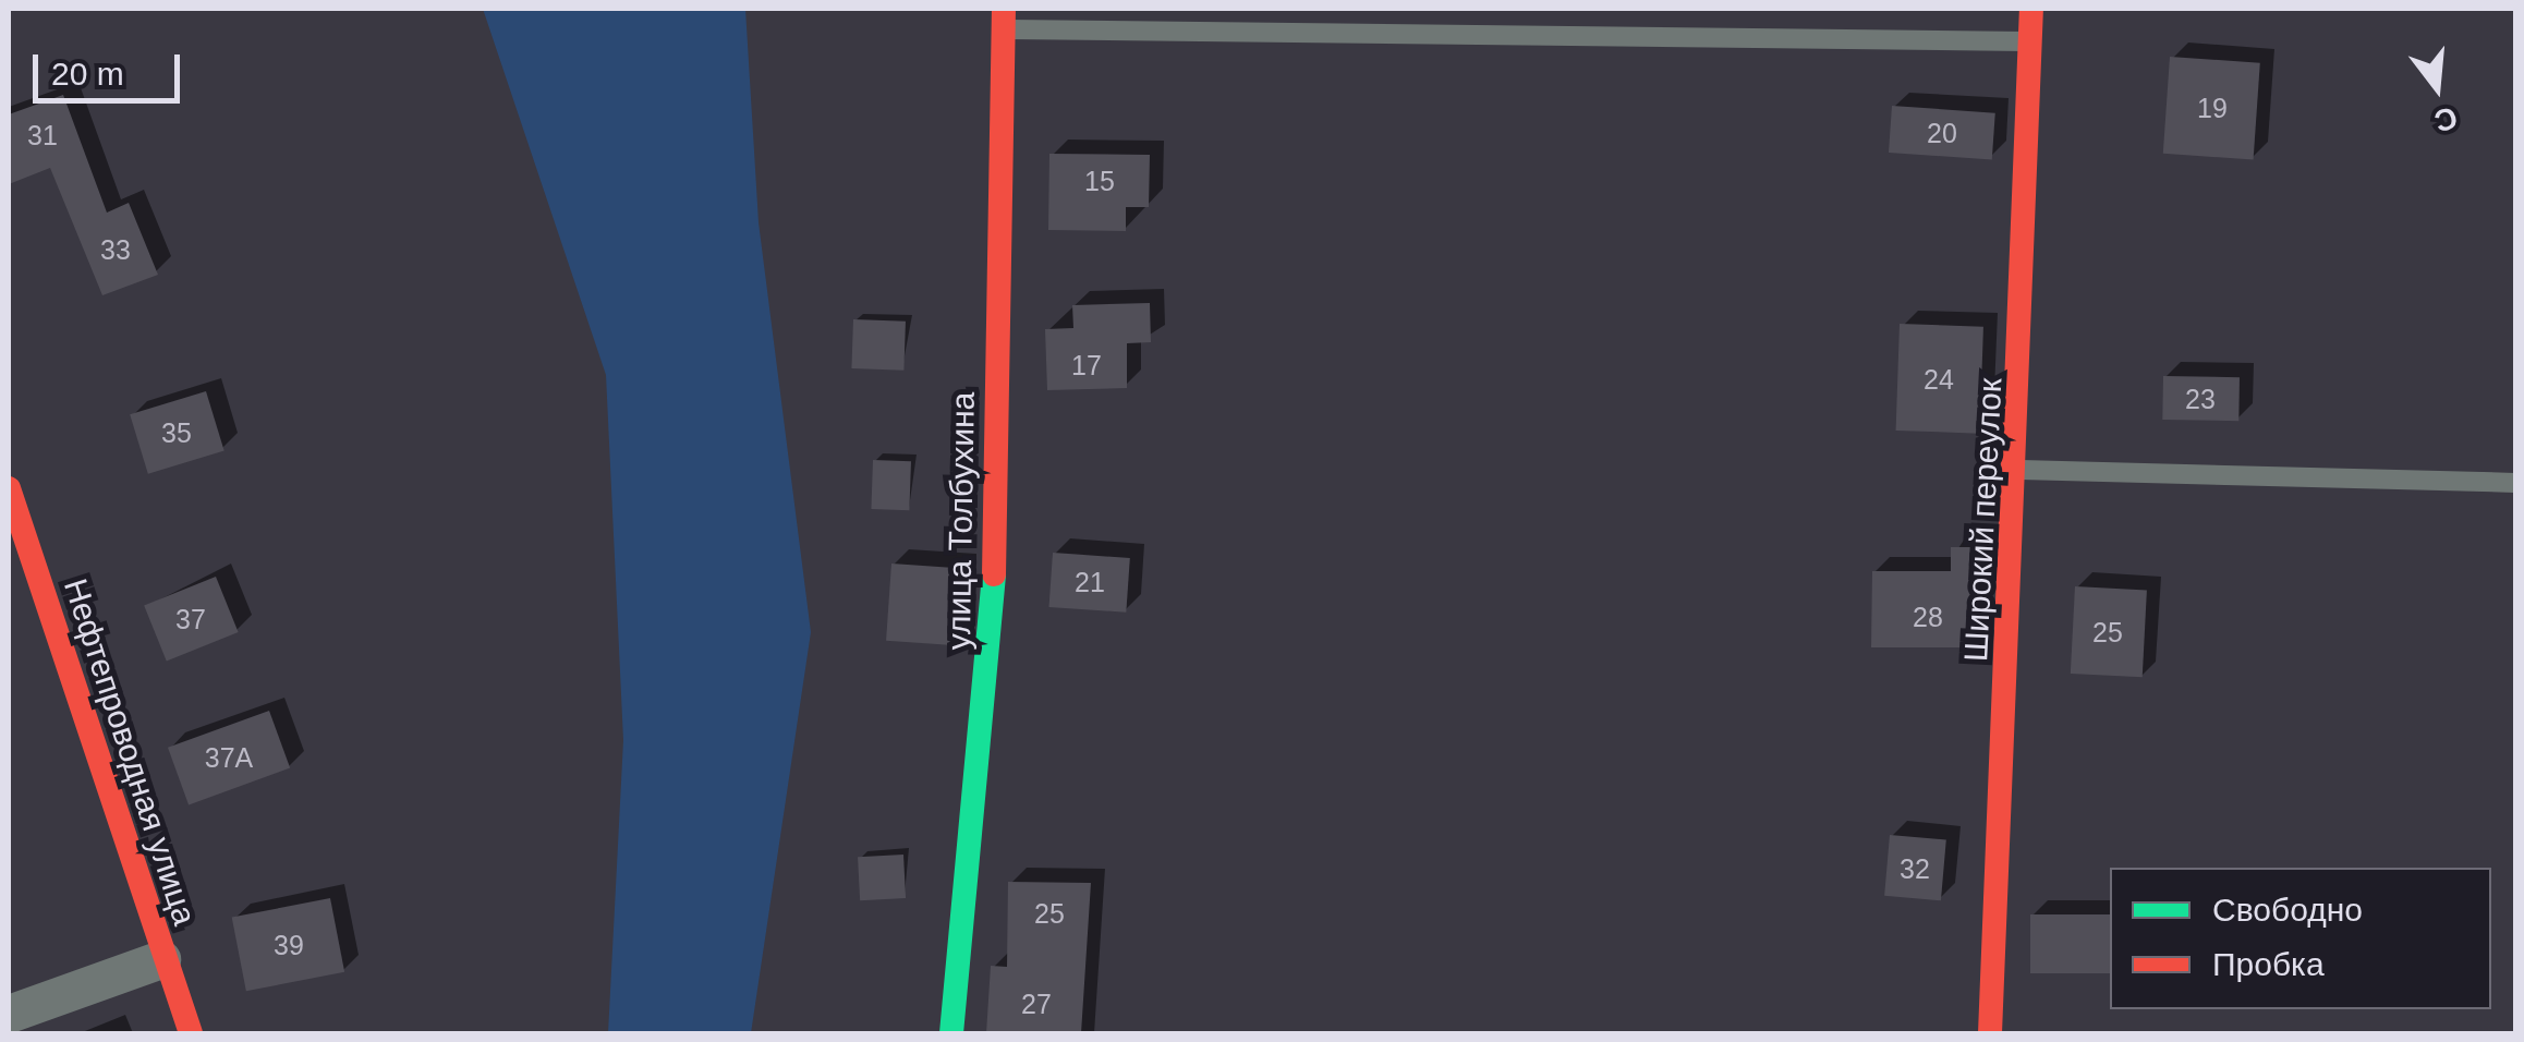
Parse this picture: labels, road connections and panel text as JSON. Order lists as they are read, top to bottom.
{
  "streets": {
    "street": ["Широкий переулок", "улица Толбухина", "Нефтепроводная улица"]
  },
  "house_numbers": [
    "19",
    "20",
    "31",
    "15",
    "33",
    "17",
    "24",
    "23",
    "35",
    "21",
    "28",
    "37",
    "25",
    "37А",
    "32",
    "25",
    "39",
    "27"
  ],
  "legend": ["Свободно", "Пробка"],
  "scale_bar": "20 m",
  "north": "bottom"
}
